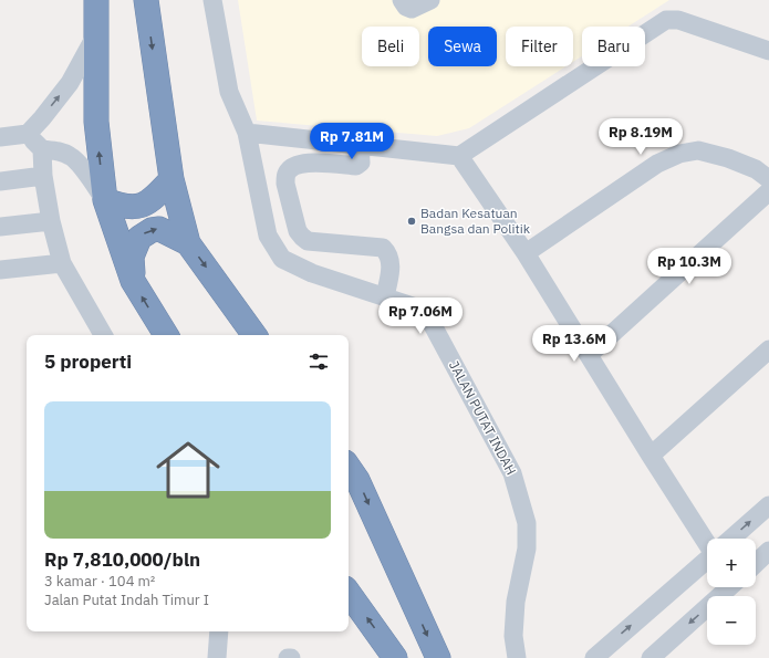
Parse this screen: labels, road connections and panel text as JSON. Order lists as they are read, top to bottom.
{
  "streets": {
    "street": ["JALAN PUTAT INDAH"]
  },
  "places": ["Badan Kesatuan Bangsa dan Politik"],
  "page": {
    "chip": [
      "Beli",
      "Sewa",
      "Filter",
      "Baru"
    ],
    "price": [
      "Rp 8.19M",
      "Rp 7.81M",
      "Rp 10.3M",
      "Rp 7.06M",
      "Rp 13.6M"
    ],
    "heading": "5 properti",
    "list": [
      {
        "name": "Rp 7,810,000/bln",
        "note": "3 kamar · 104 m² · Jalan Putat Indah Timur I"
      }
    ],
    "map_buttons": ["+", "−"]
  }
}
